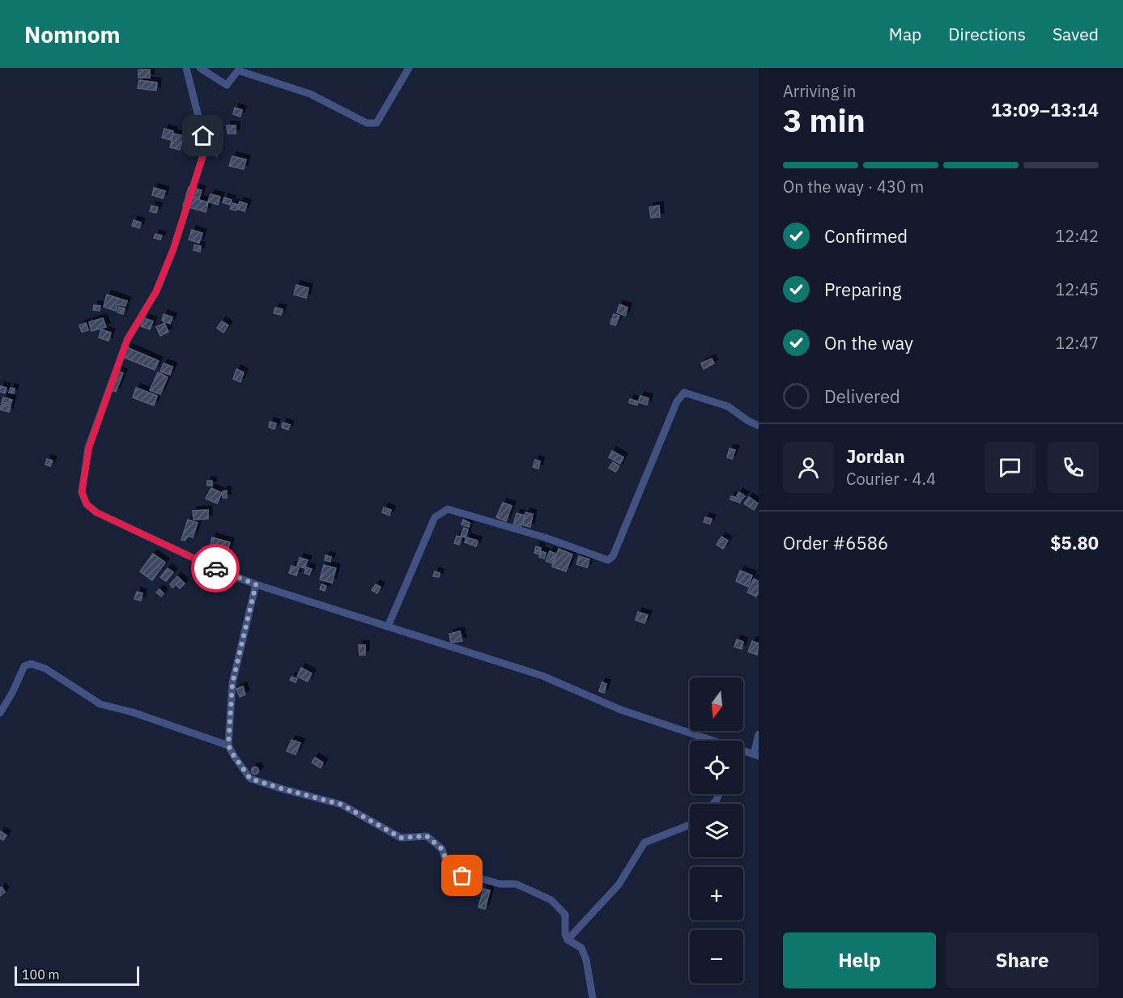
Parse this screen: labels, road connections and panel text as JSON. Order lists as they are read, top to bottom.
{
  "scale_bar": "100 m",
  "north": "bottom",
  "page": {
    "header": "Nomnom",
    "nav": ["Map", "Directions", "Saved"],
    "heading": ["3 min", "Arriving in", "13:09–13:14"],
    "panel": [
      "Jordan",
      "Courier · 4.4",
      "Order #6586",
      "$5.80"
    ],
    "bar": "On the way · 430 m",
    "list": [
      ["Confirmed", "12:42"],
      ["Preparing", "12:45"],
      ["On the way", "12:47"],
      "Delivered"
    ],
    "map_buttons": ["+", "−"],
    "buttons": ["Help", "Share"],
    "scale": "100 m"
  }
}
